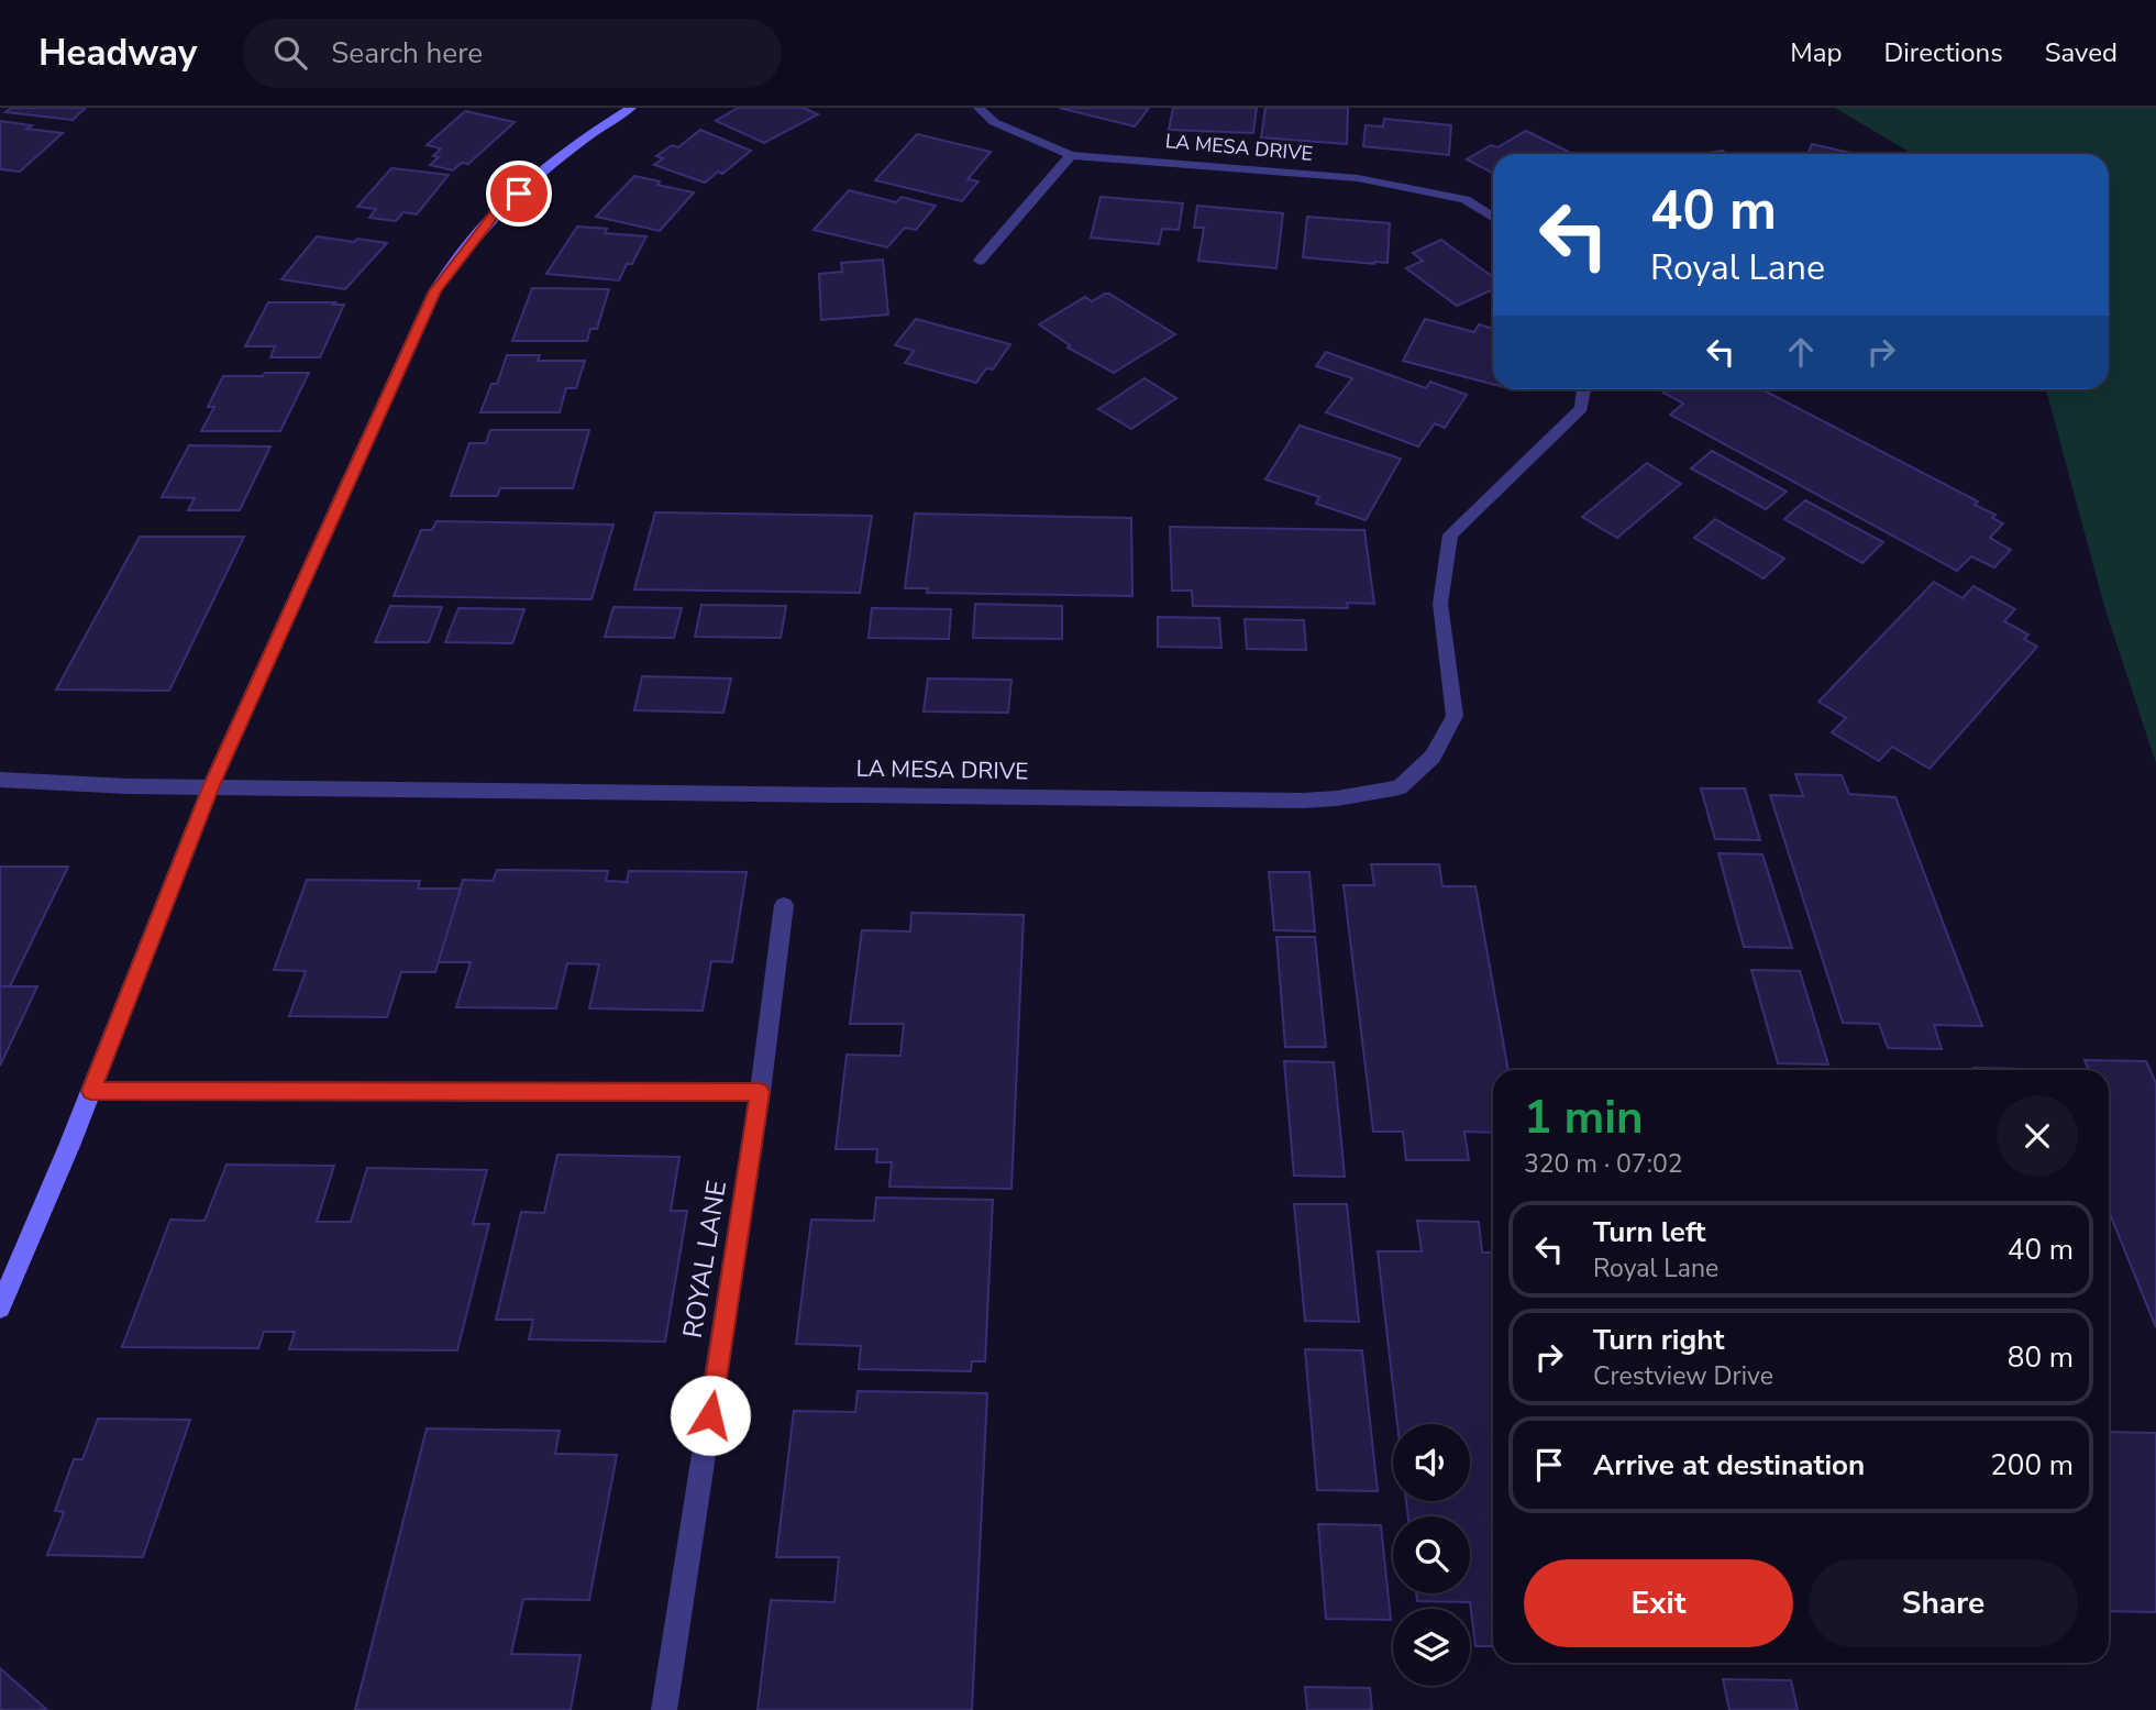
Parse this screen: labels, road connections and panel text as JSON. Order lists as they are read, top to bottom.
{
  "streets": {
    "street": ["LA MESA DRIVE", "ROYAL LANE"]
  },
  "page": {
    "header": "Headway",
    "search": "Search here",
    "nav": ["Map", "Directions", "Saved"],
    "turn": ["40 m", "Royal Lane"],
    "heading": ["1 min", "320 m · 07:02"],
    "list": [
      {
        "name": "Turn left",
        "note": "Royal Lane",
        "value": "40 m"
      },
      {
        "name": "Turn right",
        "note": "Crestview Drive",
        "value": "80 m"
      },
      {
        "name": "Arrive at destination",
        "value": "200 m"
      }
    ],
    "buttons": ["Exit", "Share"]
  }
}
